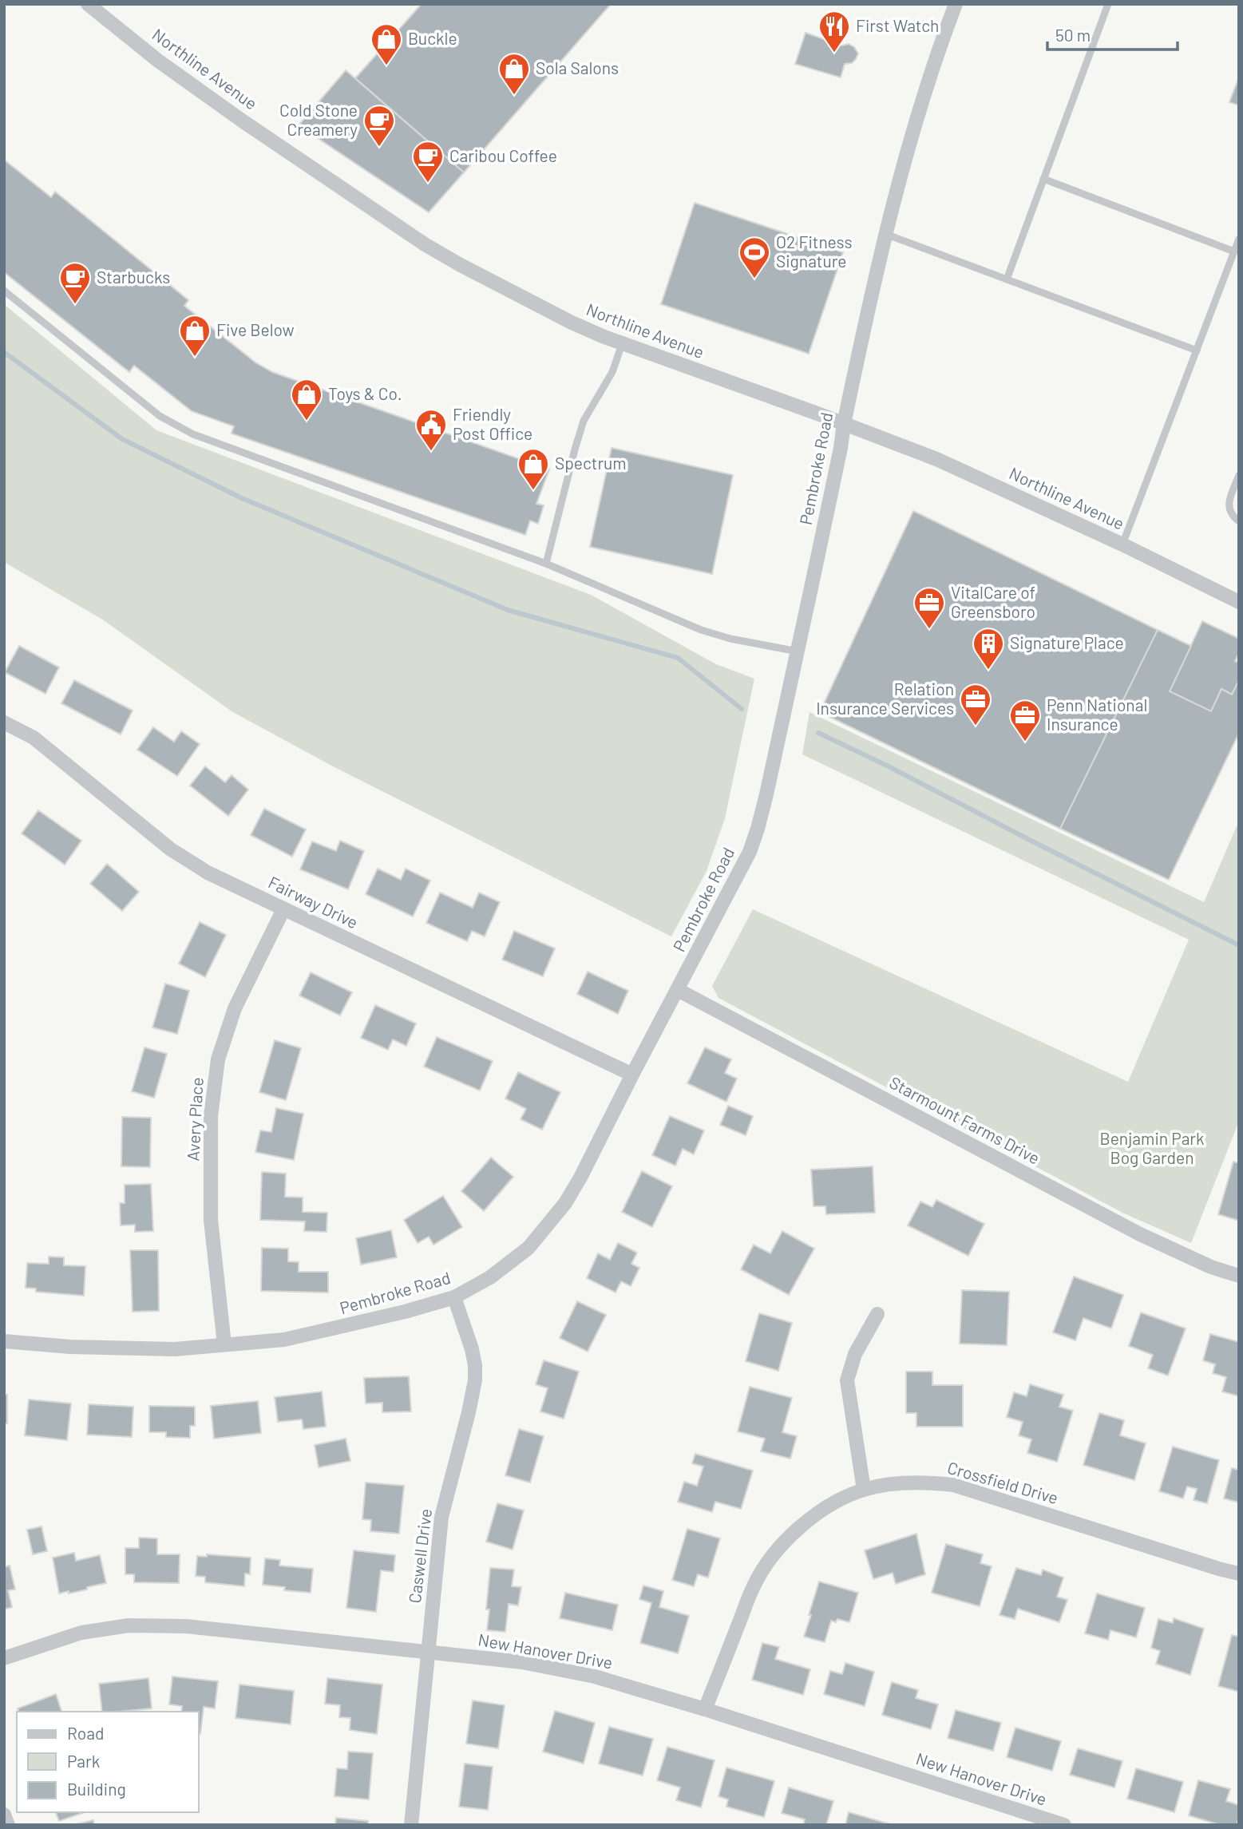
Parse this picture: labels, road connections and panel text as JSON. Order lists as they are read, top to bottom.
{
  "streets": {
    "street": [
      "Northline Avenue",
      "Pembroke Road",
      "Fairway Drive",
      "Avery Place",
      "Starmount Farms Drive",
      "Crossfield Drive",
      "Caswell Drive",
      "New Hanover Drive"
    ]
  },
  "crossings": [
    ["Northline Avenue", "Pembroke Road"],
    ["Pembroke Road", "Fairway Drive"],
    ["Pembroke Road", "Avery Place"],
    ["Pembroke Road", "Starmount Farms Drive"],
    ["Pembroke Road", "Caswell Drive"],
    ["Fairway Drive", "Avery Place"],
    ["Crossfield Drive", "New Hanover Drive"],
    ["Caswell Drive", "New Hanover Drive"]
  ],
  "parks": ["Benjamin Park Bog Garden"],
  "places": {
    "restaurant": ["First Watch"],
    "shop": [
      "Buckle",
      "Sola Salons",
      "Five Below",
      "Toys & Co.",
      "Spectrum"
    ],
    "cafe": ["Cold Stone Creamery", "Caribou Coffee", "Starbucks"],
    "sports": ["O2 Fitness Signature"],
    "public building": ["Friendly Post Office"],
    "office": ["VitalCare of Greensboro", "Relation Insurance Services", "Penn National Insurance"],
    "building": ["Signature Place"]
  },
  "legend": ["Road", "Park", "Building"],
  "scale_bar": "50 m"
}
